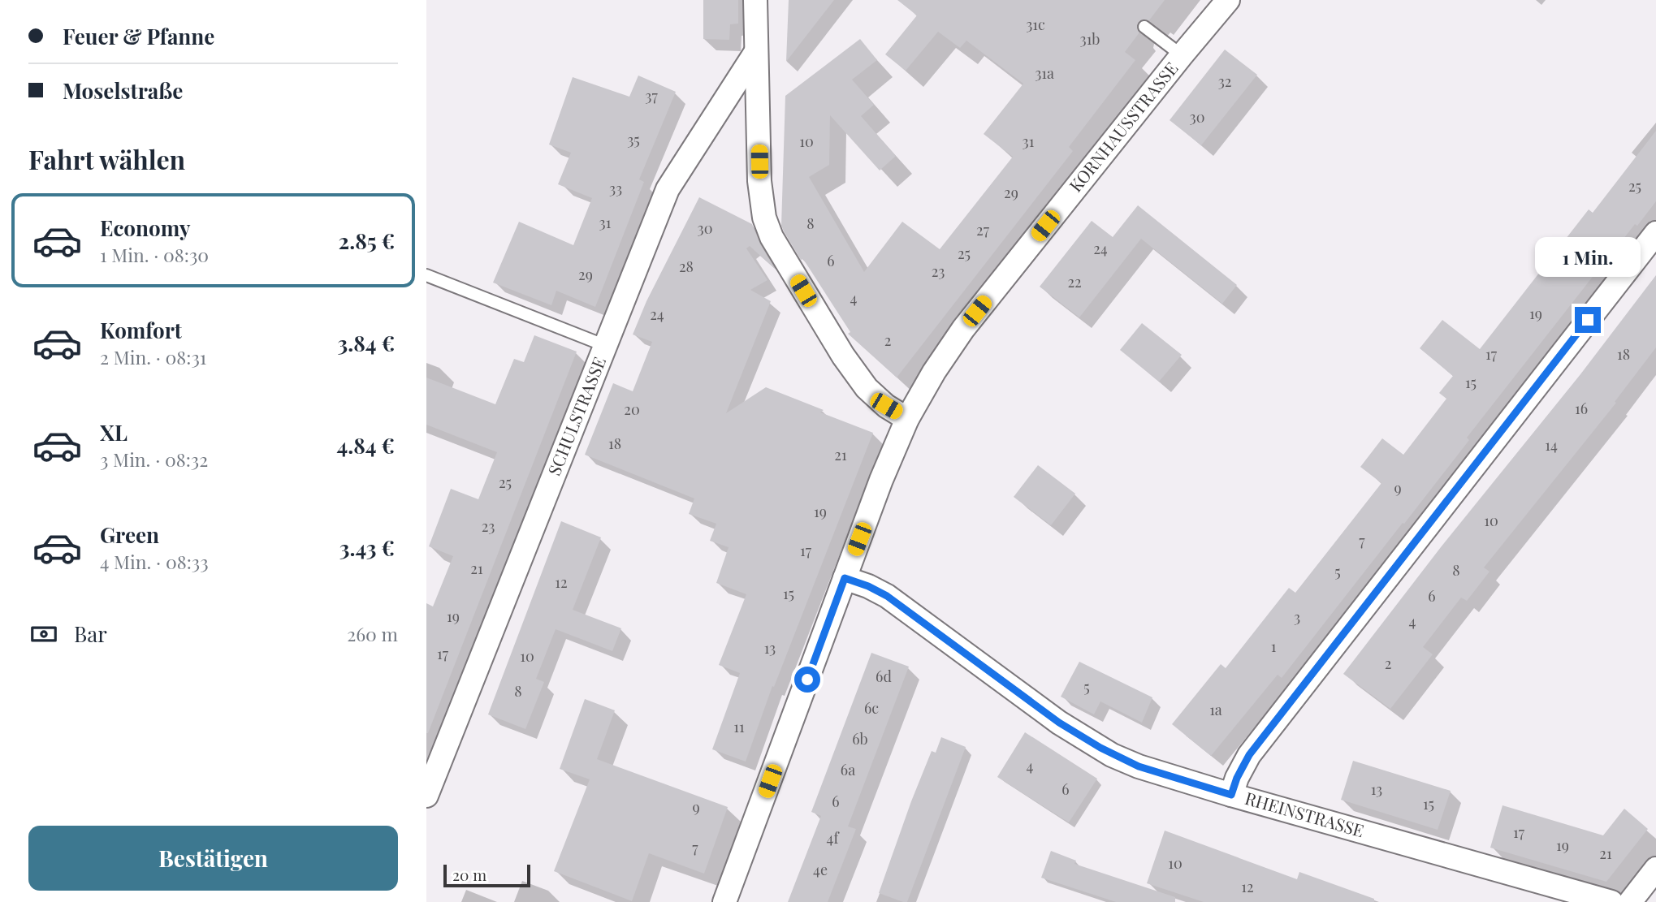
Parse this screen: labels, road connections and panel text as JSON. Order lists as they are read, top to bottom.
{
  "streets": {
    "street": ["KORNHAUSSTRASSE", "SCHULSTRASSE", "RHEINSTRASSE"]
  },
  "crossings": [
    ["KORNHAUSSTRASSE", "RHEINSTRASSE"]
  ],
  "house_numbers": [
    "31c",
    "31b",
    "31a",
    "32",
    "37",
    "30",
    "35",
    "10",
    "31",
    "25",
    "33",
    "29",
    "31",
    "8",
    "30",
    "27",
    "24",
    "25",
    "6",
    "28",
    "23",
    "29",
    "22",
    "4",
    "19",
    "24",
    "2",
    "17",
    "18",
    "15",
    "16",
    "20",
    "18",
    "14",
    "21",
    "25",
    "9",
    "19",
    "10",
    "23",
    "7",
    "17",
    "21",
    "8",
    "5",
    "12",
    "15",
    "6",
    "19",
    "3",
    "4",
    "1",
    "13",
    "17",
    "10",
    "2",
    "6d",
    "5",
    "8",
    "6c",
    "1a",
    "11",
    "6b",
    "4",
    "6a",
    "6",
    "13",
    "6",
    "15",
    "9",
    "17",
    "4f",
    "19",
    "7",
    "21",
    "10",
    "4e",
    "12"
  ],
  "scale_bar": "20 m",
  "page": {
    "banner": ["Feuer & Pfanne", "Moselstraße"],
    "heading": "Fahrt wählen",
    "list": [
      {
        "name": "Economy",
        "note": "1 Min. · 08:30",
        "value": "2.85 €"
      },
      {
        "name": "Komfort",
        "note": "2 Min. · 08:31",
        "value": "3.84 €"
      },
      {
        "name": "XL",
        "note": "3 Min. · 08:32",
        "value": "4.84 €"
      },
      {
        "name": "Green",
        "note": "4 Min. · 08:33",
        "value": "3.43 €"
      }
    ],
    "bubble": "1 Min.",
    "pay": ["Bar", "260 m"],
    "buttons": "Bestätigen",
    "scale": "20 m"
  }
}
